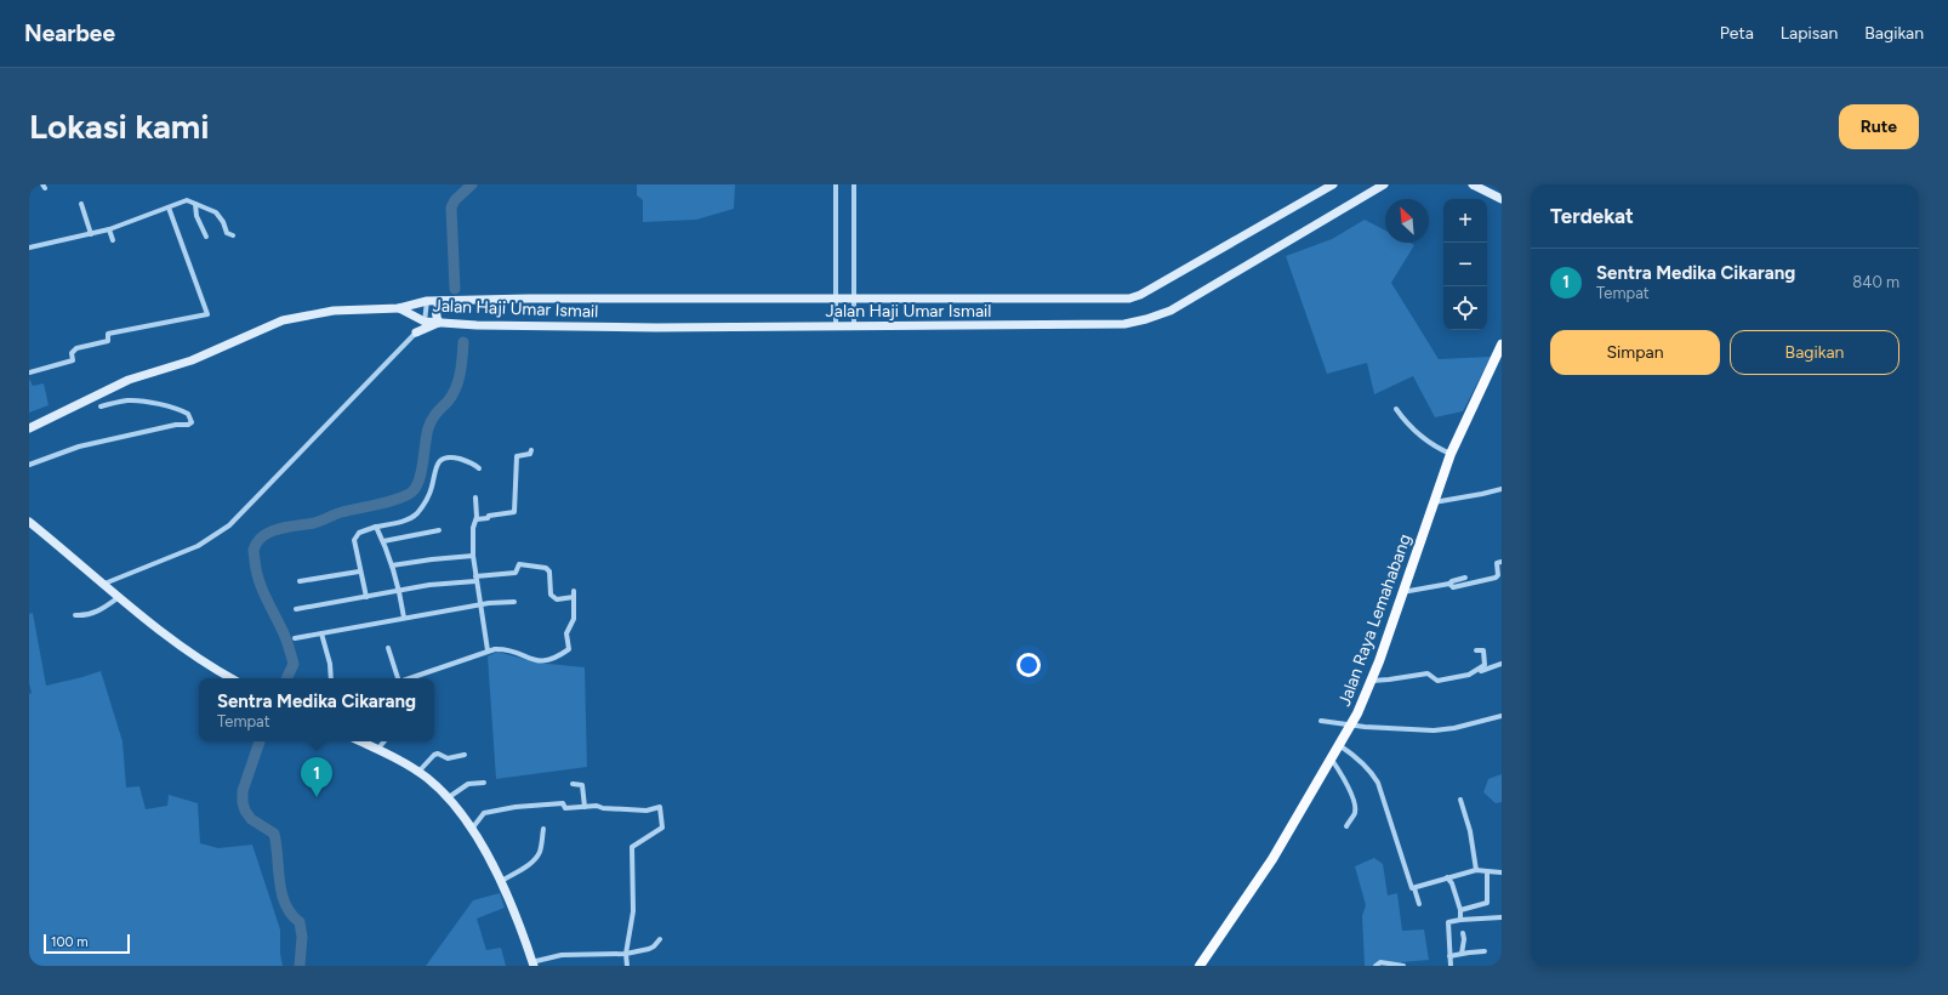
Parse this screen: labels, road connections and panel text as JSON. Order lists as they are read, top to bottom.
{
  "streets": {
    "main road": ["Jalan Haji Umar Ismail", "Jalan Raya Lemahabang"]
  },
  "scale_bar": "100 m",
  "north": "top left",
  "page": {
    "header": "Nearbee",
    "nav": ["Peta", "Lapisan", "Bagikan"],
    "buttons": [
      "Rute",
      ["Simpan", "Bagikan"]
    ],
    "title": "Lokasi kami",
    "heading": "Terdekat",
    "map_buttons": ["+", "−"],
    "list": [
      {
        "mark": "1",
        "name": "Sentra Medika Cikarang",
        "note": "Tempat",
        "value": "840 m"
      }
    ],
    "popup": ["Sentra Medika Cikarang", "Tempat"],
    "pins": "1",
    "scale": "100 m"
  }
}
